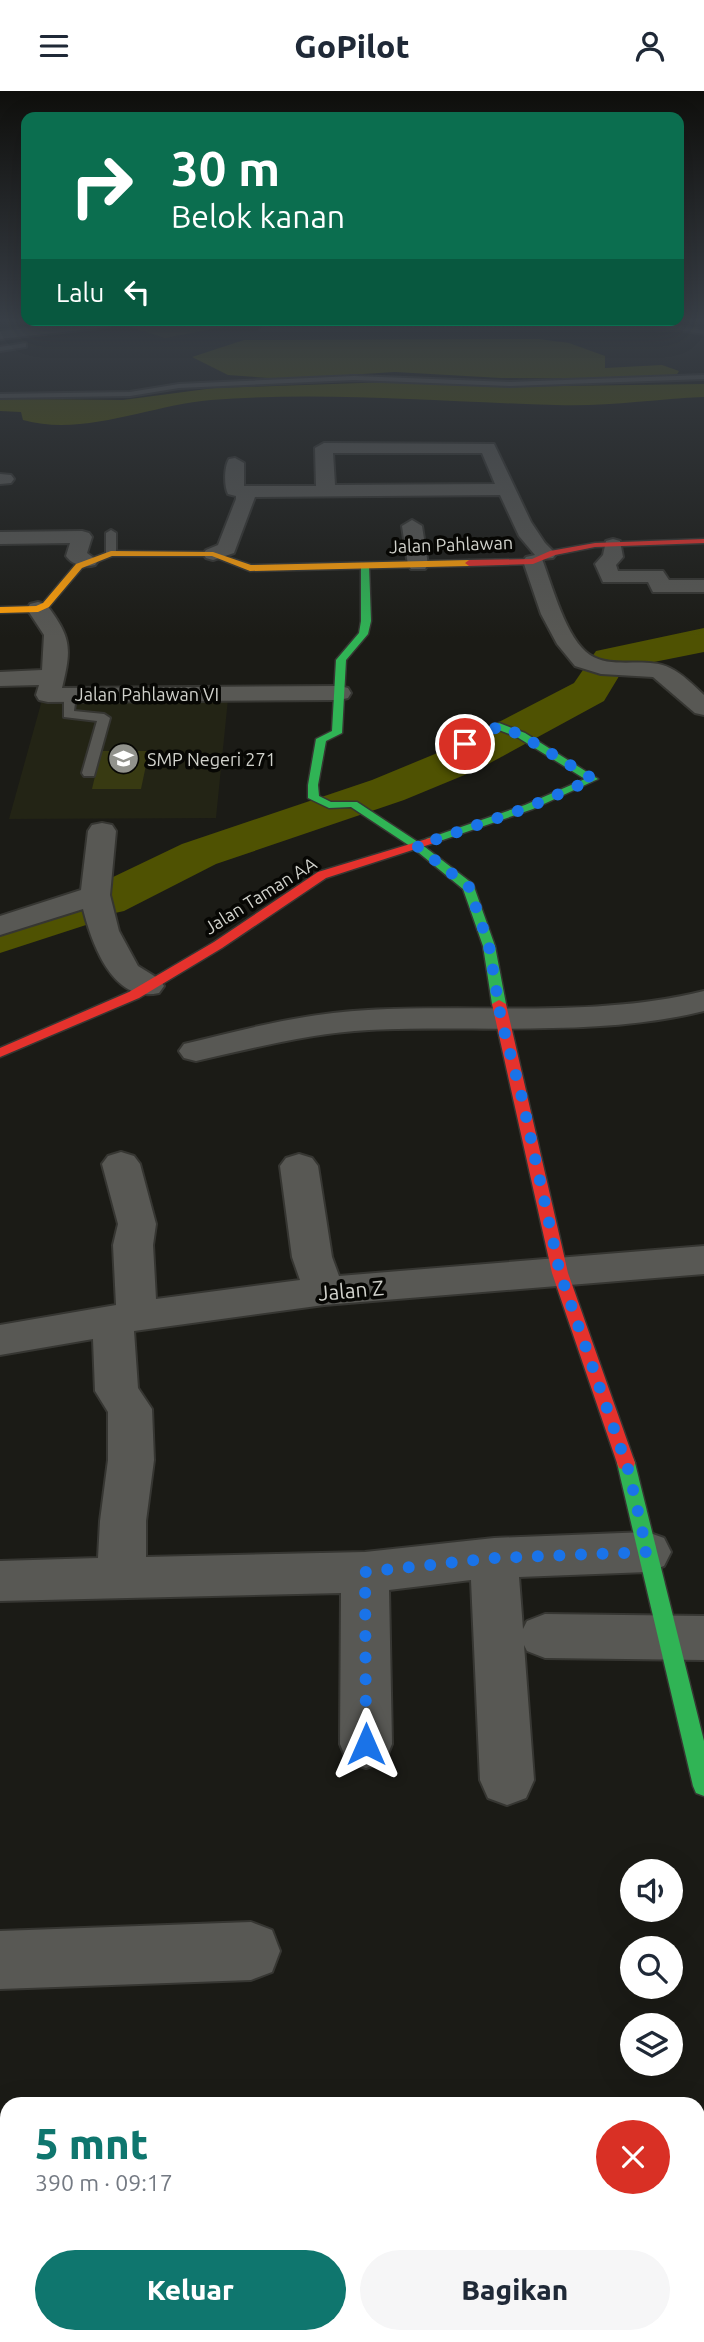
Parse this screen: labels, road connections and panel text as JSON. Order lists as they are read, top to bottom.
{
  "streets": {
    "street": [
      "Jalan Pahlawan",
      "Jalan Pahlawan VI",
      "Jalan Taman AA",
      "Jalan Z"
    ]
  },
  "crossings": [
    ["Jalan Pahlawan", "Jalan Pahlawan VI"],
    ["Jalan Pahlawan", "Jalan Taman AA"],
    ["Jalan Pahlawan", "Jalan Z"]
  ],
  "places": {
    "school or university": ["SMP Negeri 271"]
  },
  "page": {
    "header": "GoPilot",
    "turn": ["30 m", "Belok kanan"],
    "then": "Lalu",
    "heading": ["5 mnt", "390 m · 09:17"],
    "buttons": ["Keluar", "Bagikan"]
  }
}
